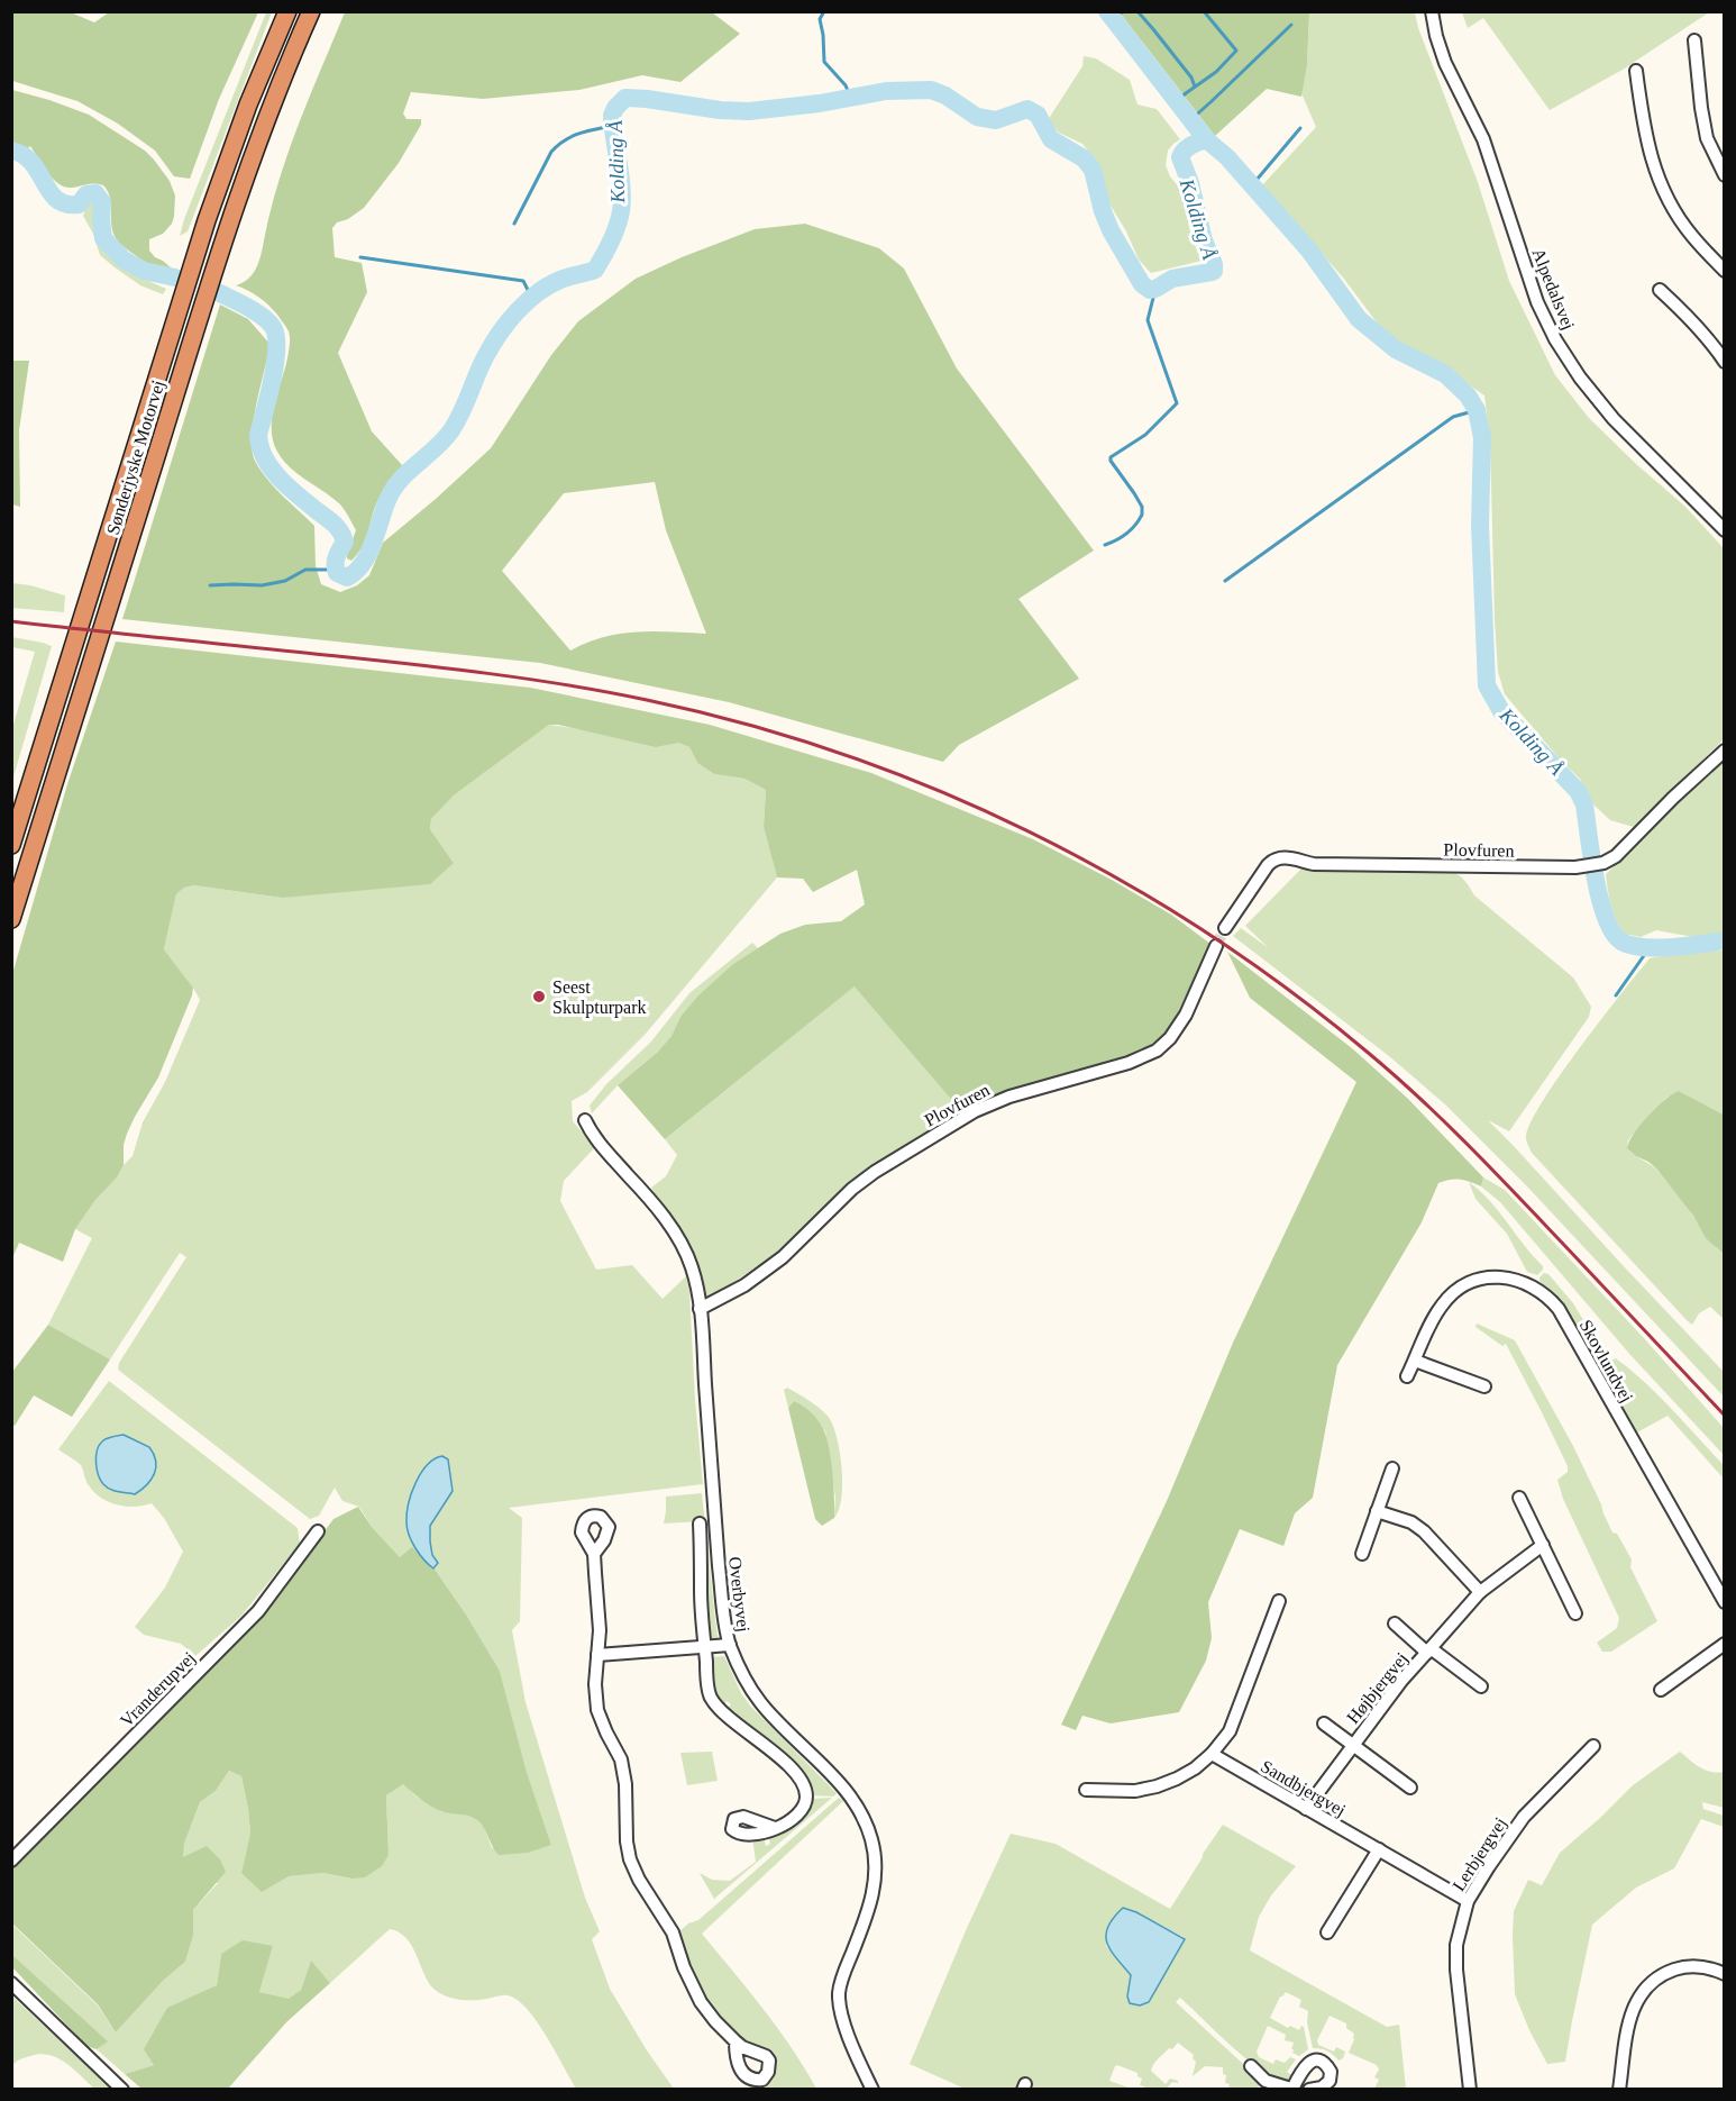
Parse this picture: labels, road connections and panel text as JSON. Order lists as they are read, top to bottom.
{
  "streets": {
    "highway": ["Sønderjyske Motorvej"],
    "street": [
      "Alpedalsvej",
      "Plovfuren",
      "Skovlundvej",
      "Overbyvej",
      "Højbjergvej",
      "Vranderupvej",
      "Sandbjergvej",
      "Lerbjergvej"
    ]
  },
  "crossings": [
    ["Plovfuren", "Overbyvej"],
    ["Højbjergvej", "Sandbjergvej"],
    ["Sandbjergvej", "Lerbjergvej"]
  ],
  "water": ["Kolding Å"],
  "places": ["Seest Skulpturpark"]
}
